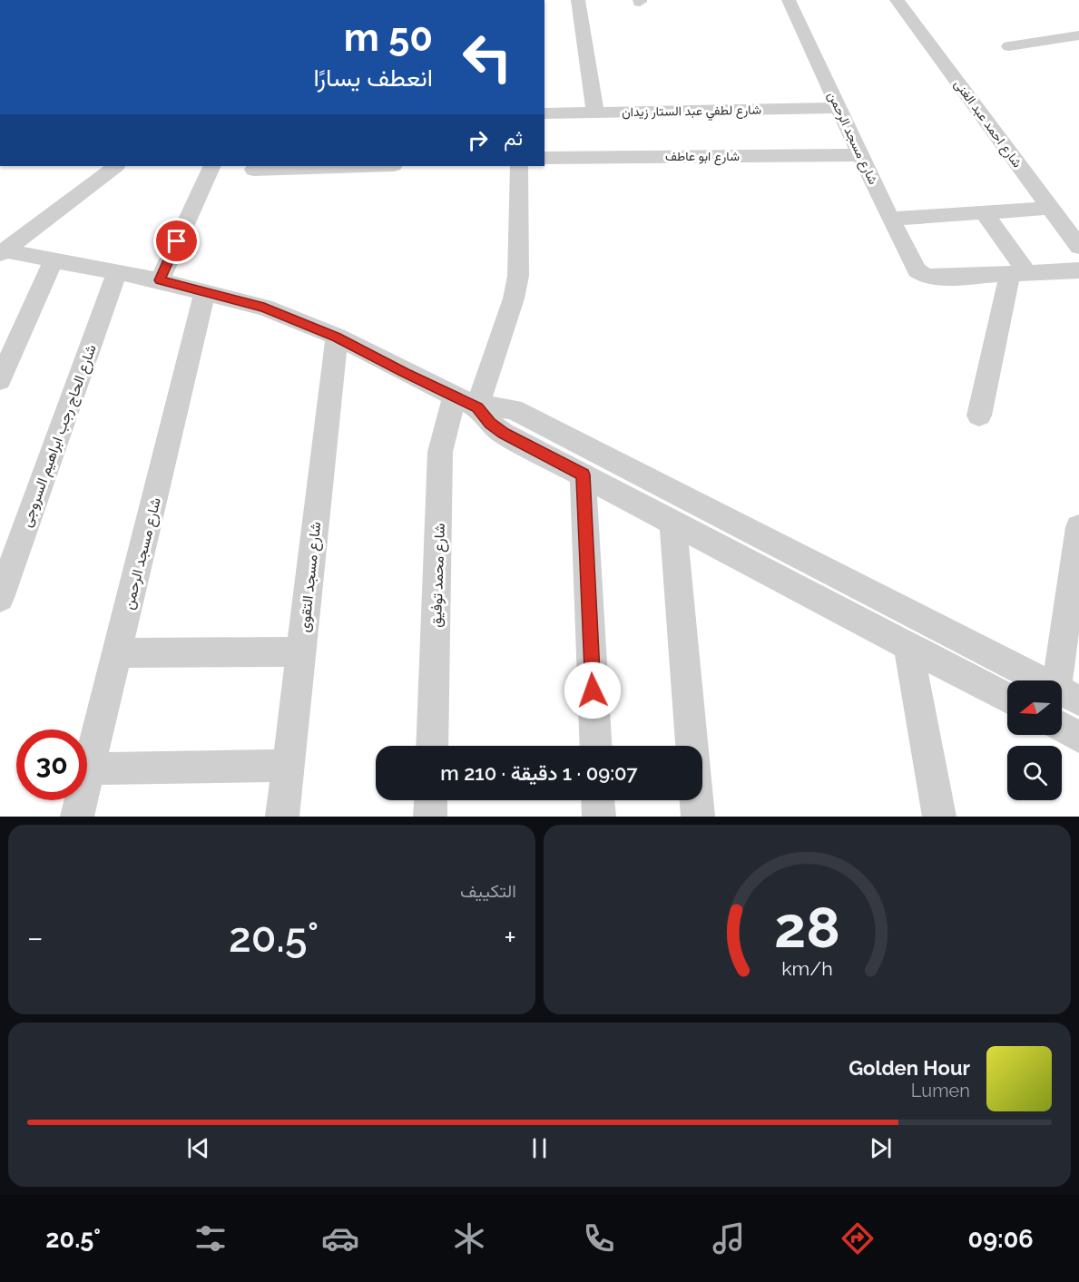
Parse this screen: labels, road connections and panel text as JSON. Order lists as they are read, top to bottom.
{
  "streets": {
    "street": [
      "شارع لطفي عبد الستار زيدان",
      "شارع احمد عبد الغنى",
      "شارع مسجد الرحمن",
      "شارع ابو عاطف",
      "شارع الحاج رجب ابراهيم السروجى",
      "شارع محمد توفيق",
      "شارع مسجد التقوى"
    ]
  },
  "crossings": [
    ["شارع لطفي عبد الستار زيدان", "شارع مسجد الرحمن"],
    ["شارع مسجد الرحمن", "شارع ابو عاطف"]
  ],
  "north": "left",
  "page": {
    "turn": ["50 m", "انعطف يسارًا"],
    "then": "ثم",
    "limit": "30",
    "trip": "09:07 · 1 دقيقة · 210 m",
    "tile": "التكييف",
    "heat": ["−", "20.5°", "+"],
    "song": ["Golden Hour", "Lumen"],
    "tabs": ["09:06", "20.5°"],
    "gauge": ["28", "km/h"]
  }
}
